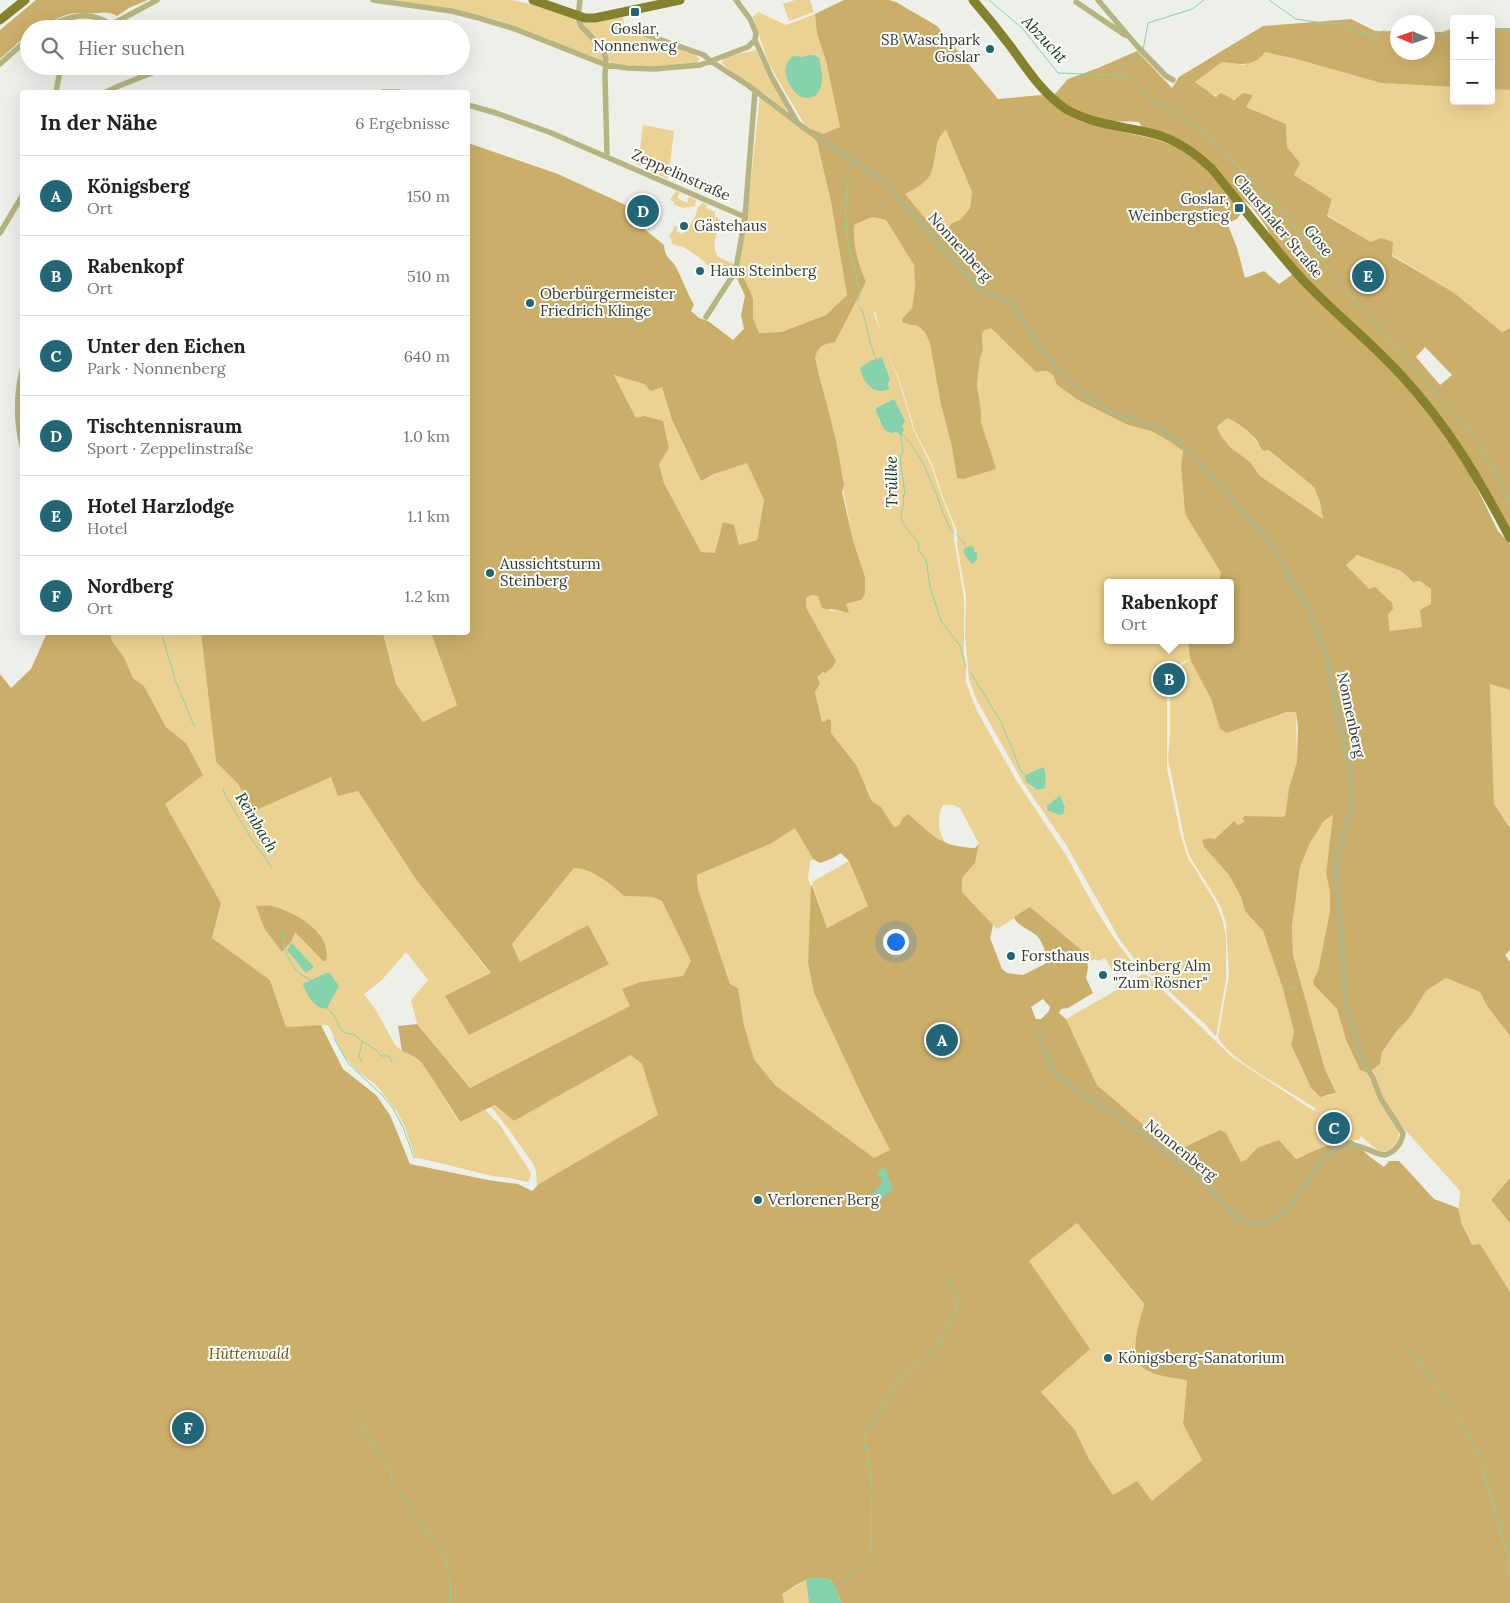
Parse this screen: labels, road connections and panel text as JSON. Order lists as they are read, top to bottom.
{
  "streets": {
    "main road": ["Clausthaler Straße"],
    "street": ["Zeppelinstraße", "Nonnenberg"]
  },
  "water": [
    "Abzucht",
    "Gose",
    "Trüllke",
    "Reinbach"
  ],
  "parks": ["Hüttenwald"],
  "places": {
    "transit": ["Goslar, Nonnenweg", "Goslar, Weinbergstieg"],
    "other": [
      "SB Waschpark Goslar",
      "Gästehaus",
      "Haus Steinberg",
      "Oberbürgermeister Friedrich Klinge",
      "Aussichtsturm Steinberg",
      "Forsthaus",
      "Steinberg Alm \"Zum Rösner\"",
      "Verlorener Berg",
      "Königsberg-Sanatorium"
    ]
  },
  "north": "left",
  "page": {
    "map_buttons": ["+", "−"],
    "search": "Hier suchen",
    "heading": ["In der Nähe", "6 Ergebnisse"],
    "list": [
      {
        "mark": "A",
        "name": "Königsberg",
        "note": "Ort",
        "value": "150 m"
      },
      {
        "mark": "B",
        "name": "Rabenkopf",
        "note": "Ort",
        "value": "510 m"
      },
      {
        "mark": "C",
        "name": "Unter den Eichen",
        "note": "Park · Nonnenberg",
        "value": "640 m"
      },
      {
        "mark": "D",
        "name": "Tischtennisraum",
        "note": "Sport · Zeppelinstraße",
        "value": "1.0 km"
      },
      {
        "mark": "E",
        "name": "Hotel Harzlodge",
        "note": "Hotel",
        "value": "1.1 km"
      },
      {
        "mark": "F",
        "name": "Nordberg",
        "note": "Ort",
        "value": "1.2 km"
      }
    ],
    "pins": [
      "D",
      "E",
      "B",
      "A",
      "C",
      "F"
    ],
    "popup": ["Rabenkopf", "Ort"]
  }
}
